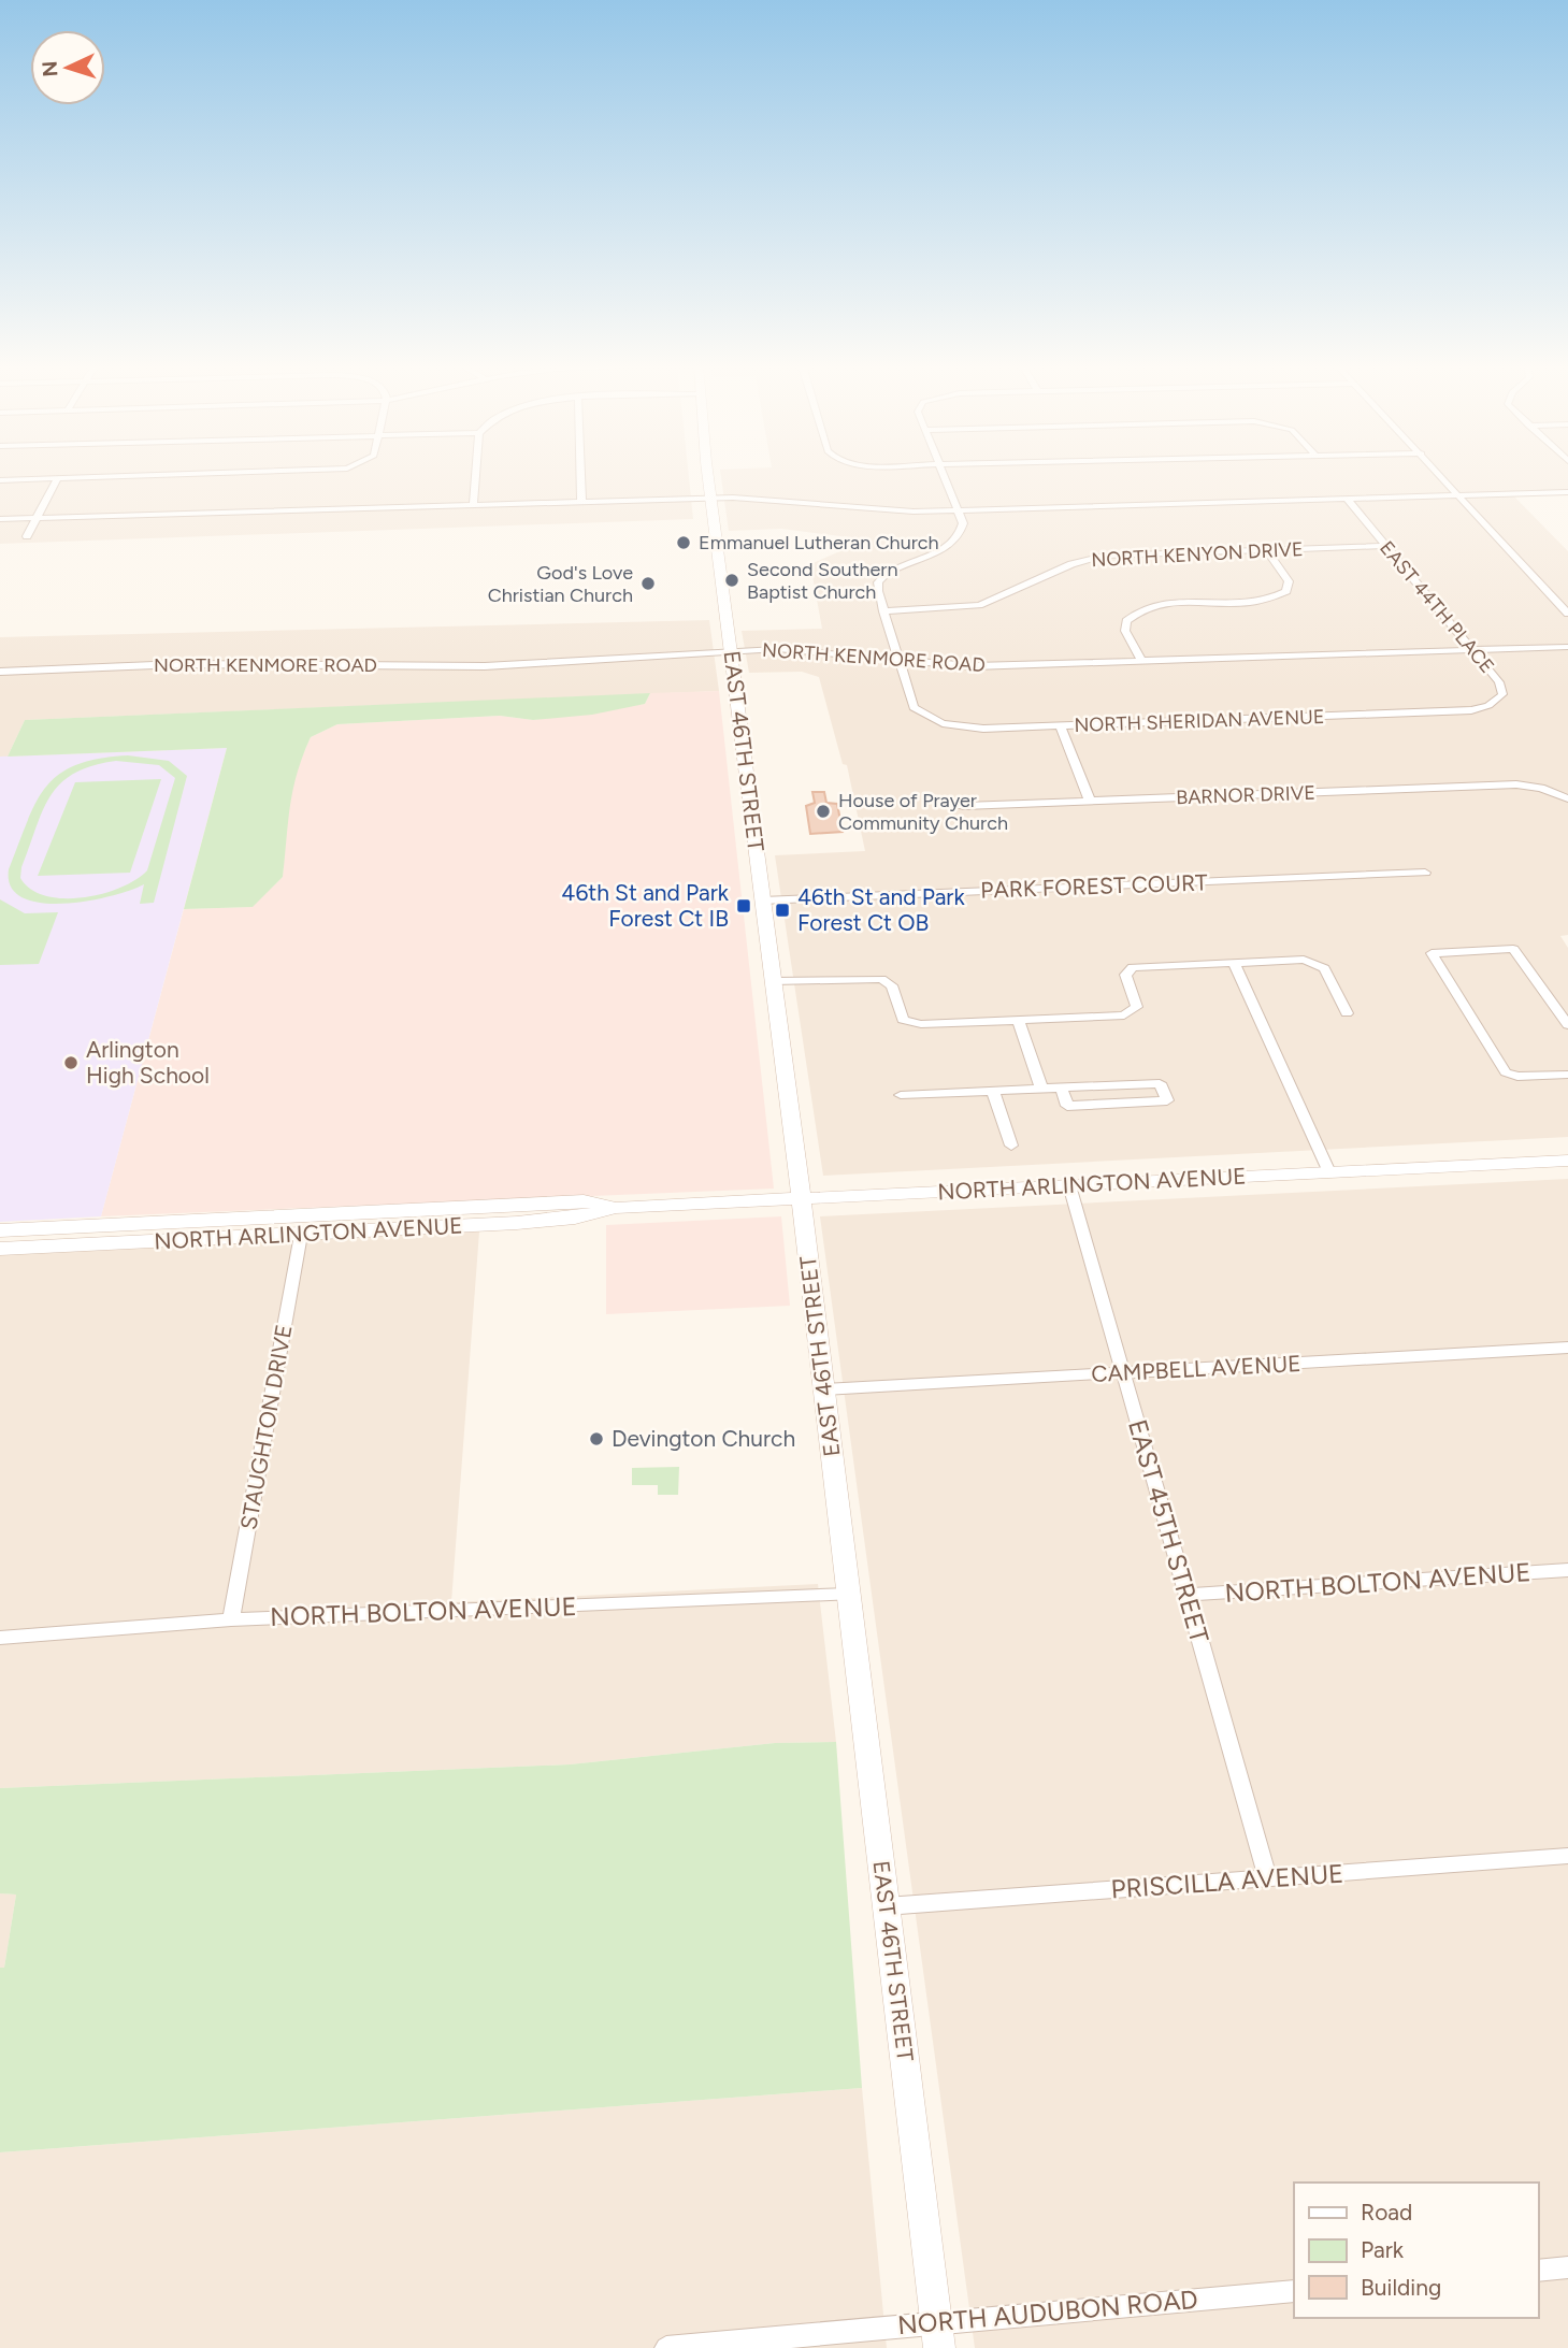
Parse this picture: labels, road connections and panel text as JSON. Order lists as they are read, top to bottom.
{
  "streets": {
    "main road": ["EAST 46TH STREET", "NORTH ARLINGTON AVENUE"],
    "street": [
      "NORTH KENYON DRIVE",
      "EAST 44TH PLACE",
      "NORTH KENMORE ROAD",
      "NORTH SHERIDAN AVENUE",
      "BARNOR DRIVE",
      "PARK FOREST COURT",
      "CAMPBELL AVENUE",
      "STAUGHTON DRIVE",
      "EAST 45TH STREET",
      "NORTH BOLTON AVENUE",
      "PRISCILLA AVENUE",
      "NORTH AUDUBON ROAD"
    ]
  },
  "crossings": [
    ["NORTH KENYON DRIVE", "EAST 44TH PLACE"],
    ["EAST 44TH PLACE", "NORTH KENMORE ROAD"],
    ["EAST 44TH PLACE", "NORTH SHERIDAN AVENUE"],
    ["NORTH KENMORE ROAD", "NORTH SHERIDAN AVENUE"],
    ["NORTH KENMORE ROAD", "EAST 46TH STREET"],
    ["EAST 46TH STREET", "PARK FOREST COURT"],
    ["EAST 46TH STREET", "NORTH ARLINGTON AVENUE"],
    ["EAST 46TH STREET", "CAMPBELL AVENUE"],
    ["EAST 46TH STREET", "NORTH BOLTON AVENUE"],
    ["EAST 46TH STREET", "PRISCILLA AVENUE"],
    ["EAST 46TH STREET", "NORTH AUDUBON ROAD"],
    ["NORTH ARLINGTON AVENUE", "STAUGHTON DRIVE"],
    ["NORTH ARLINGTON AVENUE", "EAST 45TH STREET"],
    ["CAMPBELL AVENUE", "EAST 45TH STREET"],
    ["STAUGHTON DRIVE", "NORTH BOLTON AVENUE"],
    ["EAST 45TH STREET", "NORTH BOLTON AVENUE"],
    ["EAST 45TH STREET", "PRISCILLA AVENUE"]
  ],
  "places": {
    "other": [
      "Emmanuel Lutheran Church",
      "Second Southern Baptist Church",
      "God's Love Christian Church",
      "House of Prayer Community Church",
      "Arlington High School",
      "Devington Church"
    ],
    "transit": ["46th St and Park Forest Ct IB", "46th St and Park Forest Ct OB"]
  },
  "legend": ["Road", "Park", "Building"],
  "north": "left"
}
